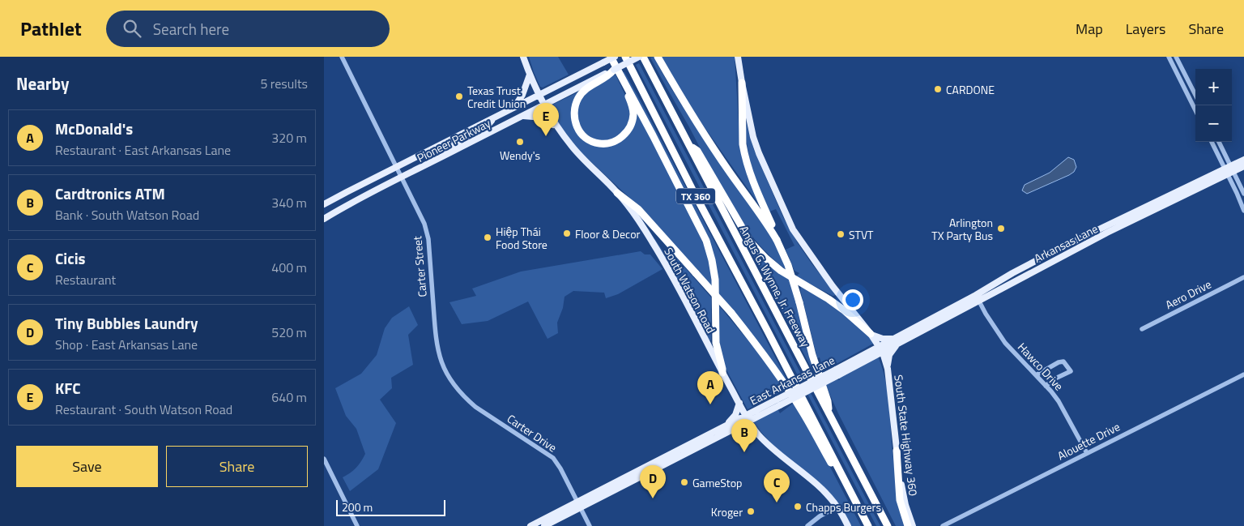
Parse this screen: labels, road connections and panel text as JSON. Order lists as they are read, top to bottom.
{
  "streets": {
    "highway": ["TX 360", "Angus G. Wynne, Jr. Freeway"],
    "main road": [
      "Pioneer Parkway",
      "Arkansas Lane",
      "South Watson Road",
      "East Arkansas Lane",
      "South State Highway 360"
    ],
    "street": [
      "Carter Street",
      "Aero Drive",
      "Hawco Drive",
      "Carter Drive",
      "Alouette Drive"
    ]
  },
  "crossings": [
    ["Pioneer Parkway", "Carter Street"],
    ["Pioneer Parkway", "South Watson Road"],
    ["Arkansas Lane", "Hawco Drive"],
    ["Arkansas Lane", "East Arkansas Lane"],
    ["Carter Street", "Carter Drive"],
    ["South Watson Road", "East Arkansas Lane"],
    ["Hawco Drive", "East Arkansas Lane"],
    ["Hawco Drive", "Alouette Drive"],
    ["East Arkansas Lane", "Carter Drive"],
    ["East Arkansas Lane", "South State Highway 360"]
  ],
  "places": [
    "CARDONE",
    "Texas Trust Credit Union",
    "Wendy's",
    "Arlington TX Party Bus",
    "Floor & Decor",
    "STVT",
    "Hiệp Thái Food Store",
    "GameStop",
    "Chapps Burgers",
    "Kroger"
  ],
  "scale_bar": "200 m",
  "page": {
    "header": "Pathlet",
    "search": "Search here",
    "nav": ["Map", "Layers", "Share"],
    "heading": ["Nearby", "5 results"],
    "map_buttons": ["+", "−"],
    "pins": [
      "E",
      "A",
      "B",
      "D",
      "C"
    ],
    "list": [
      {
        "mark": "A",
        "name": "McDonald's",
        "note": "Restaurant · East Arkansas Lane",
        "value": "320 m"
      },
      {
        "mark": "B",
        "name": "Cardtronics ATM",
        "note": "Bank · South Watson Road",
        "value": "340 m"
      },
      {
        "mark": "C",
        "name": "Cicis",
        "note": "Restaurant",
        "value": "400 m"
      },
      {
        "mark": "D",
        "name": "Tiny Bubbles Laundry",
        "note": "Shop · East Arkansas Lane",
        "value": "520 m"
      },
      {
        "mark": "E",
        "name": "KFC",
        "note": "Restaurant · South Watson Road",
        "value": "640 m"
      }
    ],
    "buttons": ["Save", "Share"],
    "scale": "200 m"
  }
}
